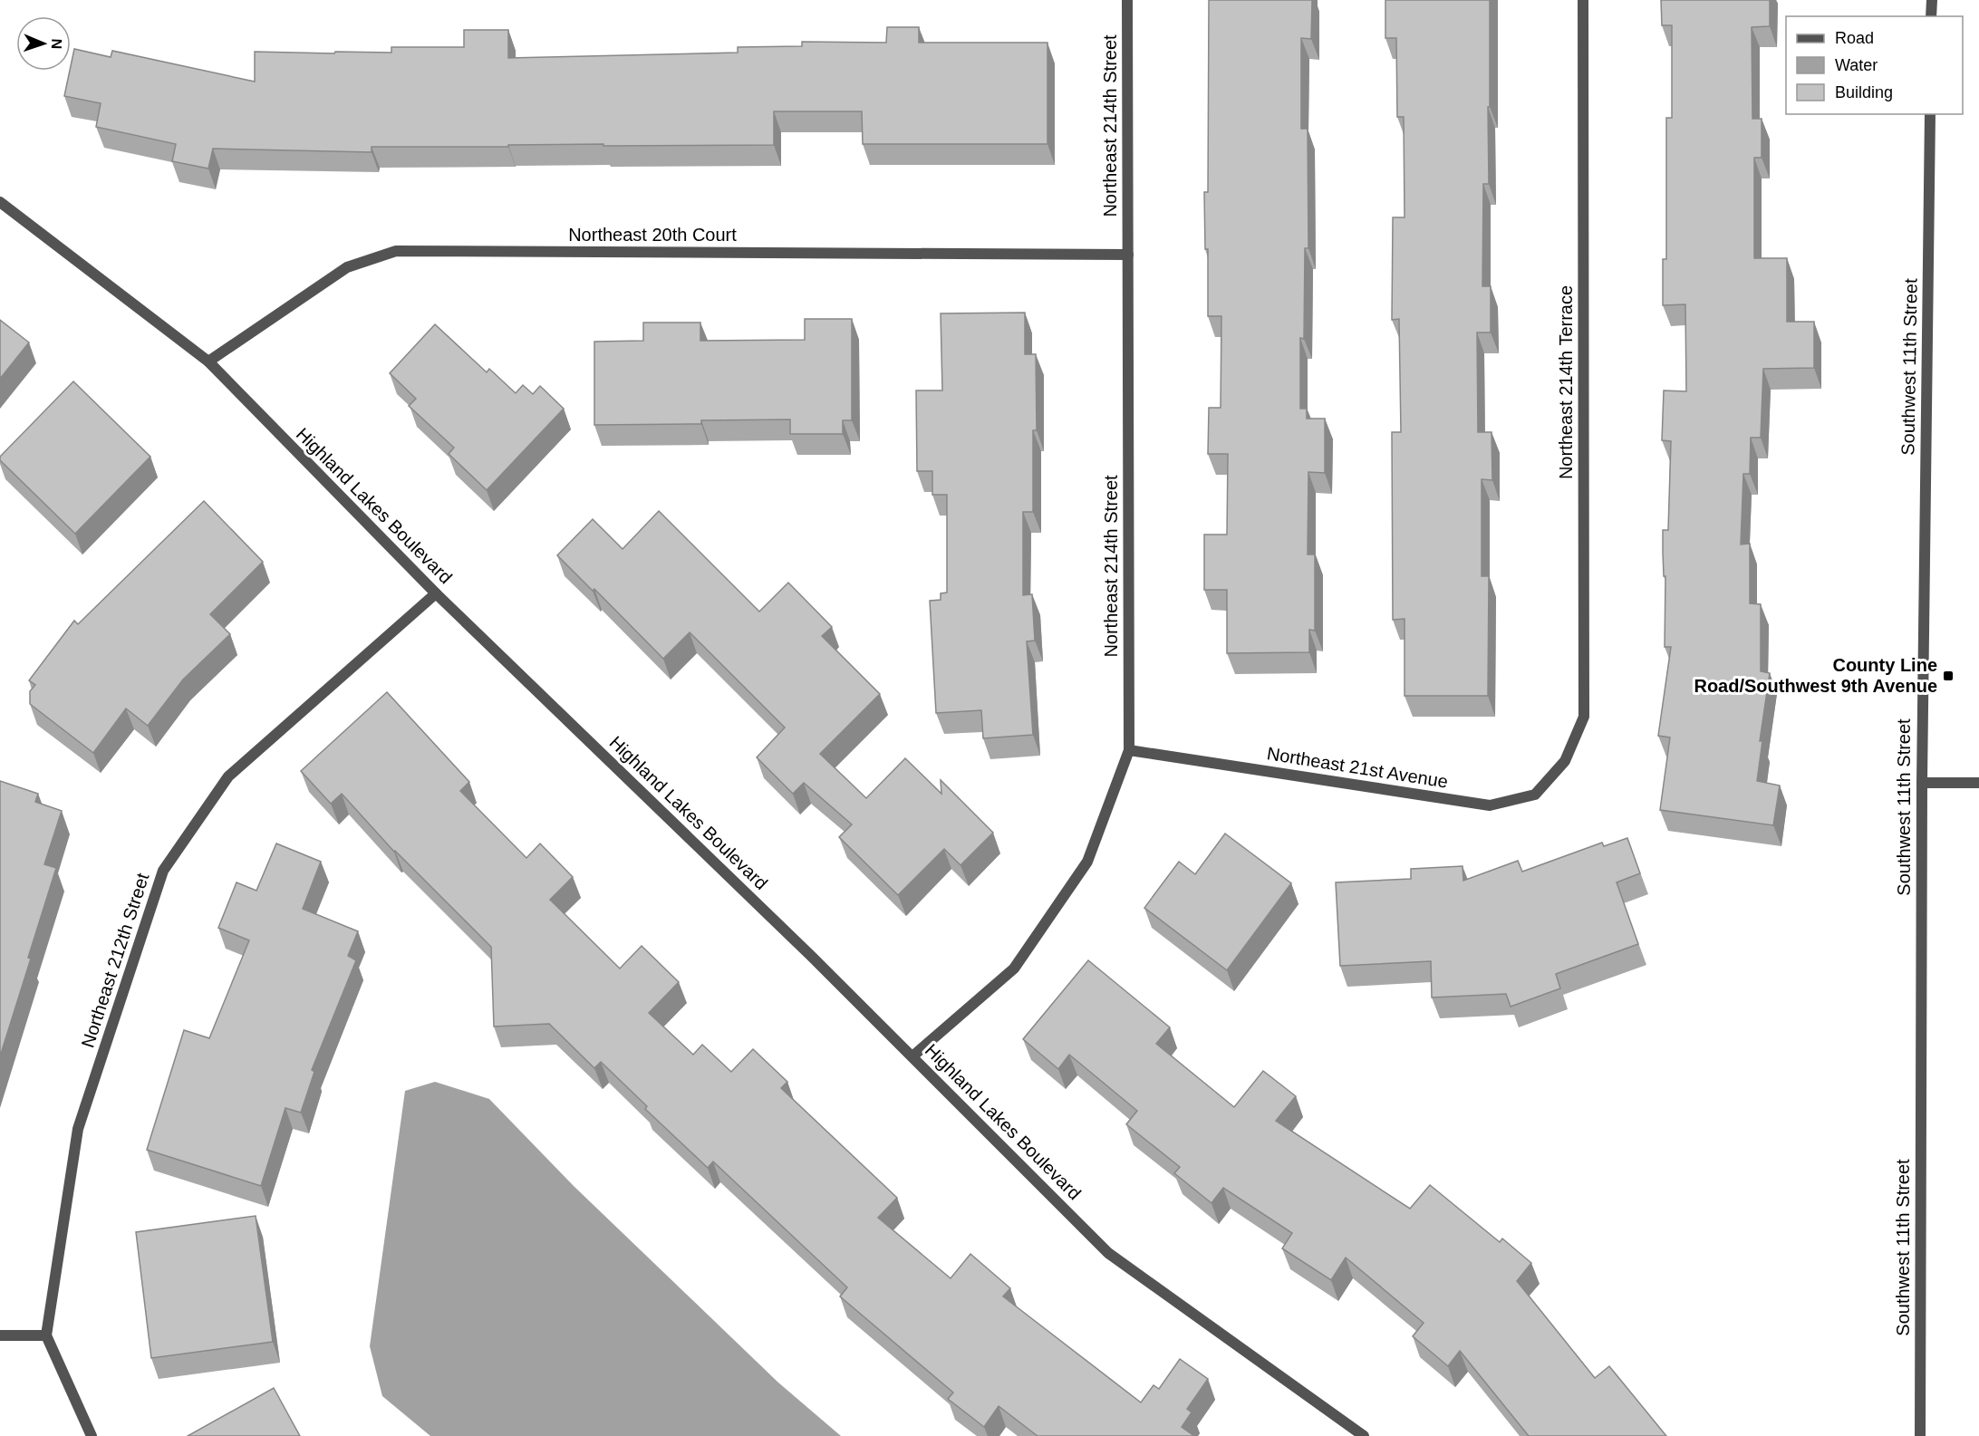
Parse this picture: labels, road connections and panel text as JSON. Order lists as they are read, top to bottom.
{
  "streets": {
    "street": [
      "Northeast 214th Street",
      "Northeast 20th Court",
      "Southwest 11th Street",
      "Northeast 214th Terrace",
      "Highland Lakes Boulevard",
      "Northeast 21st Avenue",
      "Northeast 212th Street"
    ]
  },
  "crossings": [
    ["Northeast 214th Street", "Northeast 20th Court"],
    ["Northeast 214th Street", "Highland Lakes Boulevard"],
    ["Northeast 214th Street", "Northeast 21st Avenue"],
    ["Northeast 20th Court", "Highland Lakes Boulevard"],
    ["Northeast 214th Terrace", "Northeast 21st Avenue"],
    ["Highland Lakes Boulevard", "Northeast 212th Street"]
  ],
  "places": {
    "transit": ["County Line Road/Southwest 9th Avenue"]
  },
  "legend": ["Road", "Water", "Building"],
  "north": "right"
}
